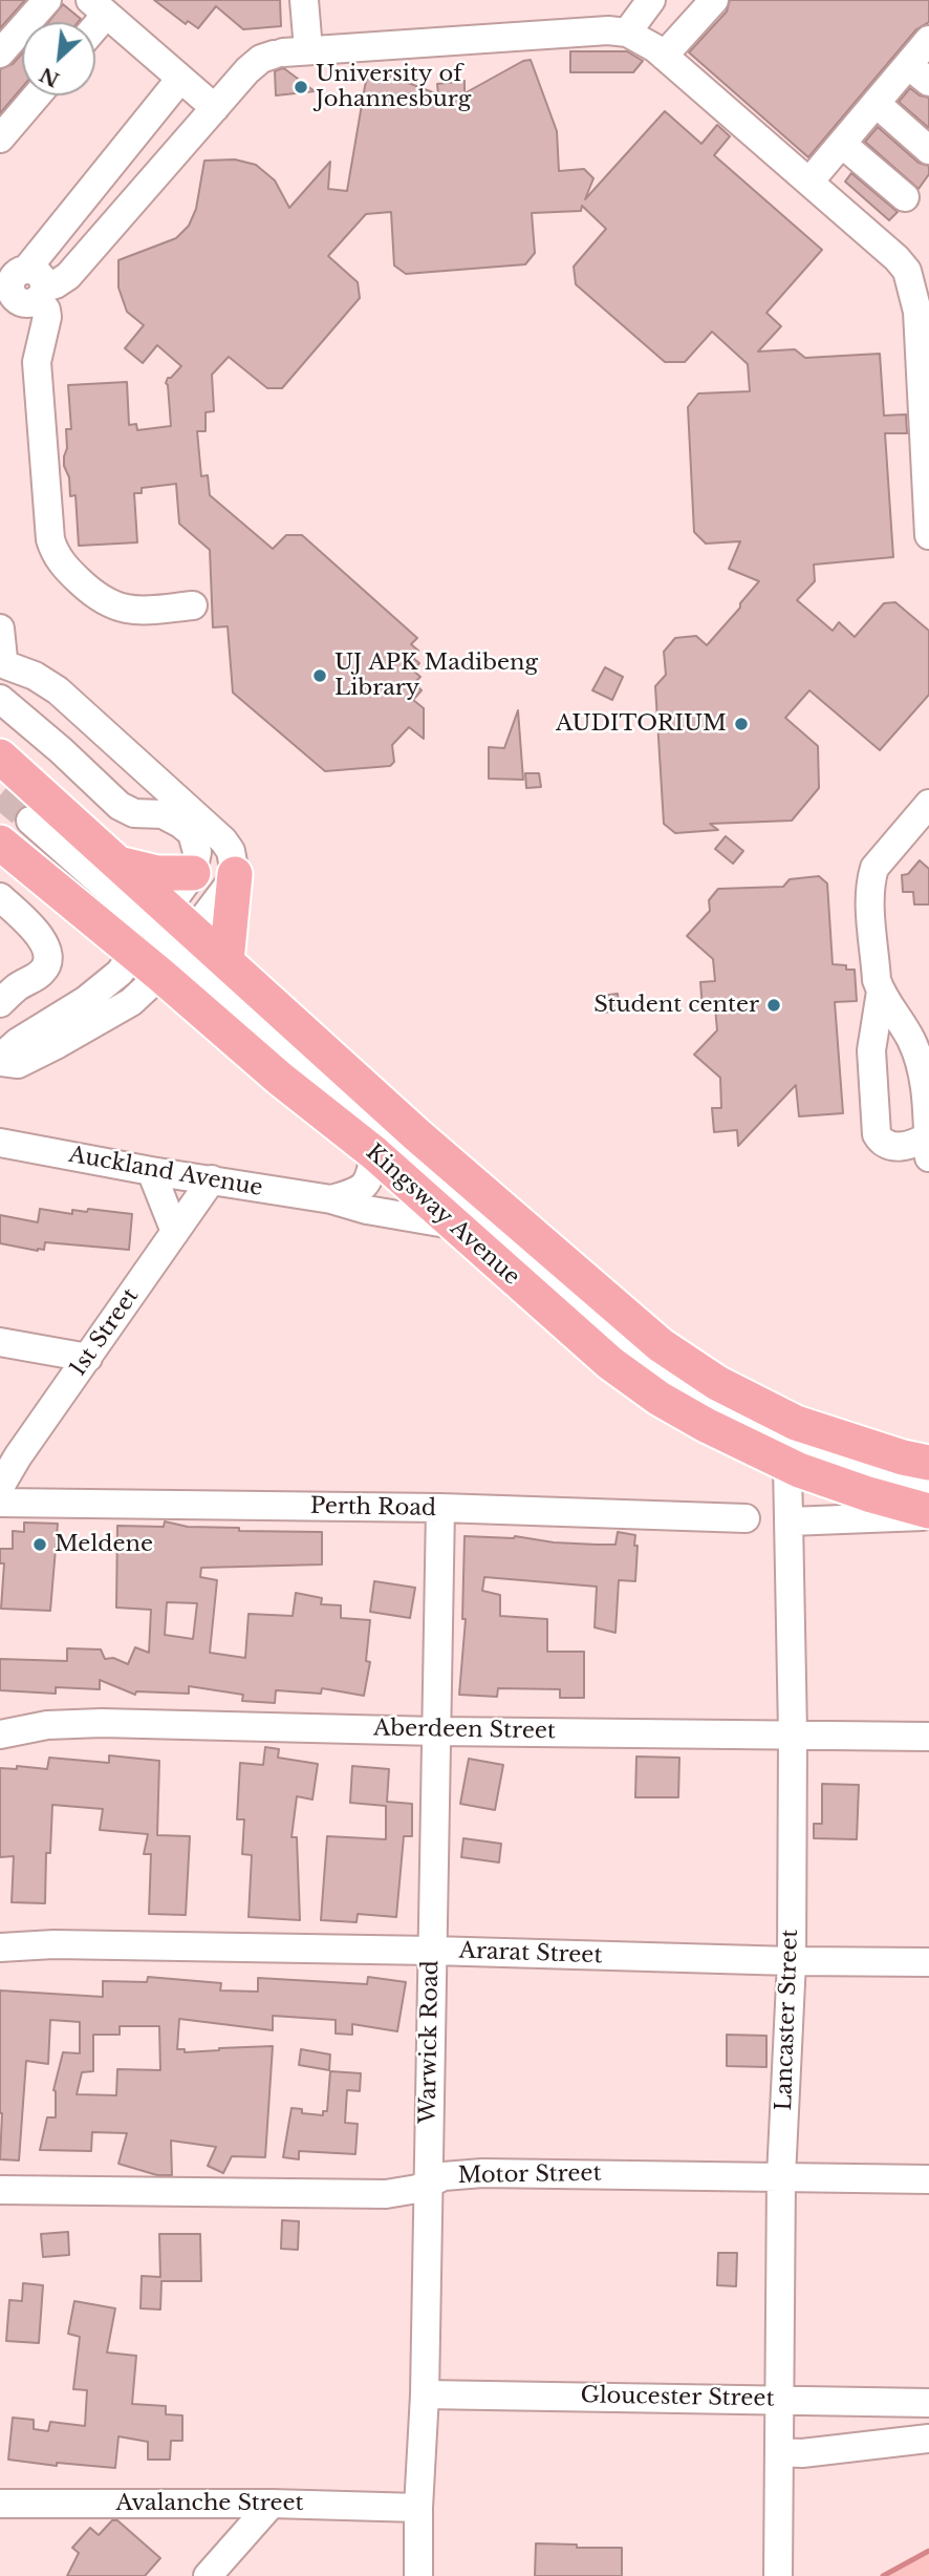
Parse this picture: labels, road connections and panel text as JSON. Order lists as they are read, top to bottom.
{
  "streets": {
    "main road": ["Kingsway Avenue"],
    "street": [
      "Auckland Avenue",
      "1st Street",
      "Perth Road",
      "Aberdeen Street",
      "Ararat Street",
      "Lancaster Street",
      "Warwick Road",
      "Motor Street",
      "Gloucester Street",
      "Avalanche Street"
    ]
  },
  "crossings": [
    ["Auckland Avenue", "Kingsway Avenue"],
    ["Auckland Avenue", "1st Street"],
    ["Kingsway Avenue", "Lancaster Street"],
    ["Perth Road", "Warwick Road"],
    ["Aberdeen Street", "Lancaster Street"],
    ["Aberdeen Street", "Warwick Road"],
    ["Ararat Street", "Lancaster Street"],
    ["Ararat Street", "Warwick Road"],
    ["Lancaster Street", "Motor Street"],
    ["Lancaster Street", "Gloucester Street"],
    ["Warwick Road", "Motor Street"],
    ["Warwick Road", "Gloucester Street"],
    ["Warwick Road", "Avalanche Street"]
  ],
  "places": [
    "University of Johannesburg",
    "UJ APK Madibeng Library",
    "AUDITORIUM",
    "Student center",
    "Meldene"
  ],
  "north": "bottom left"
}
